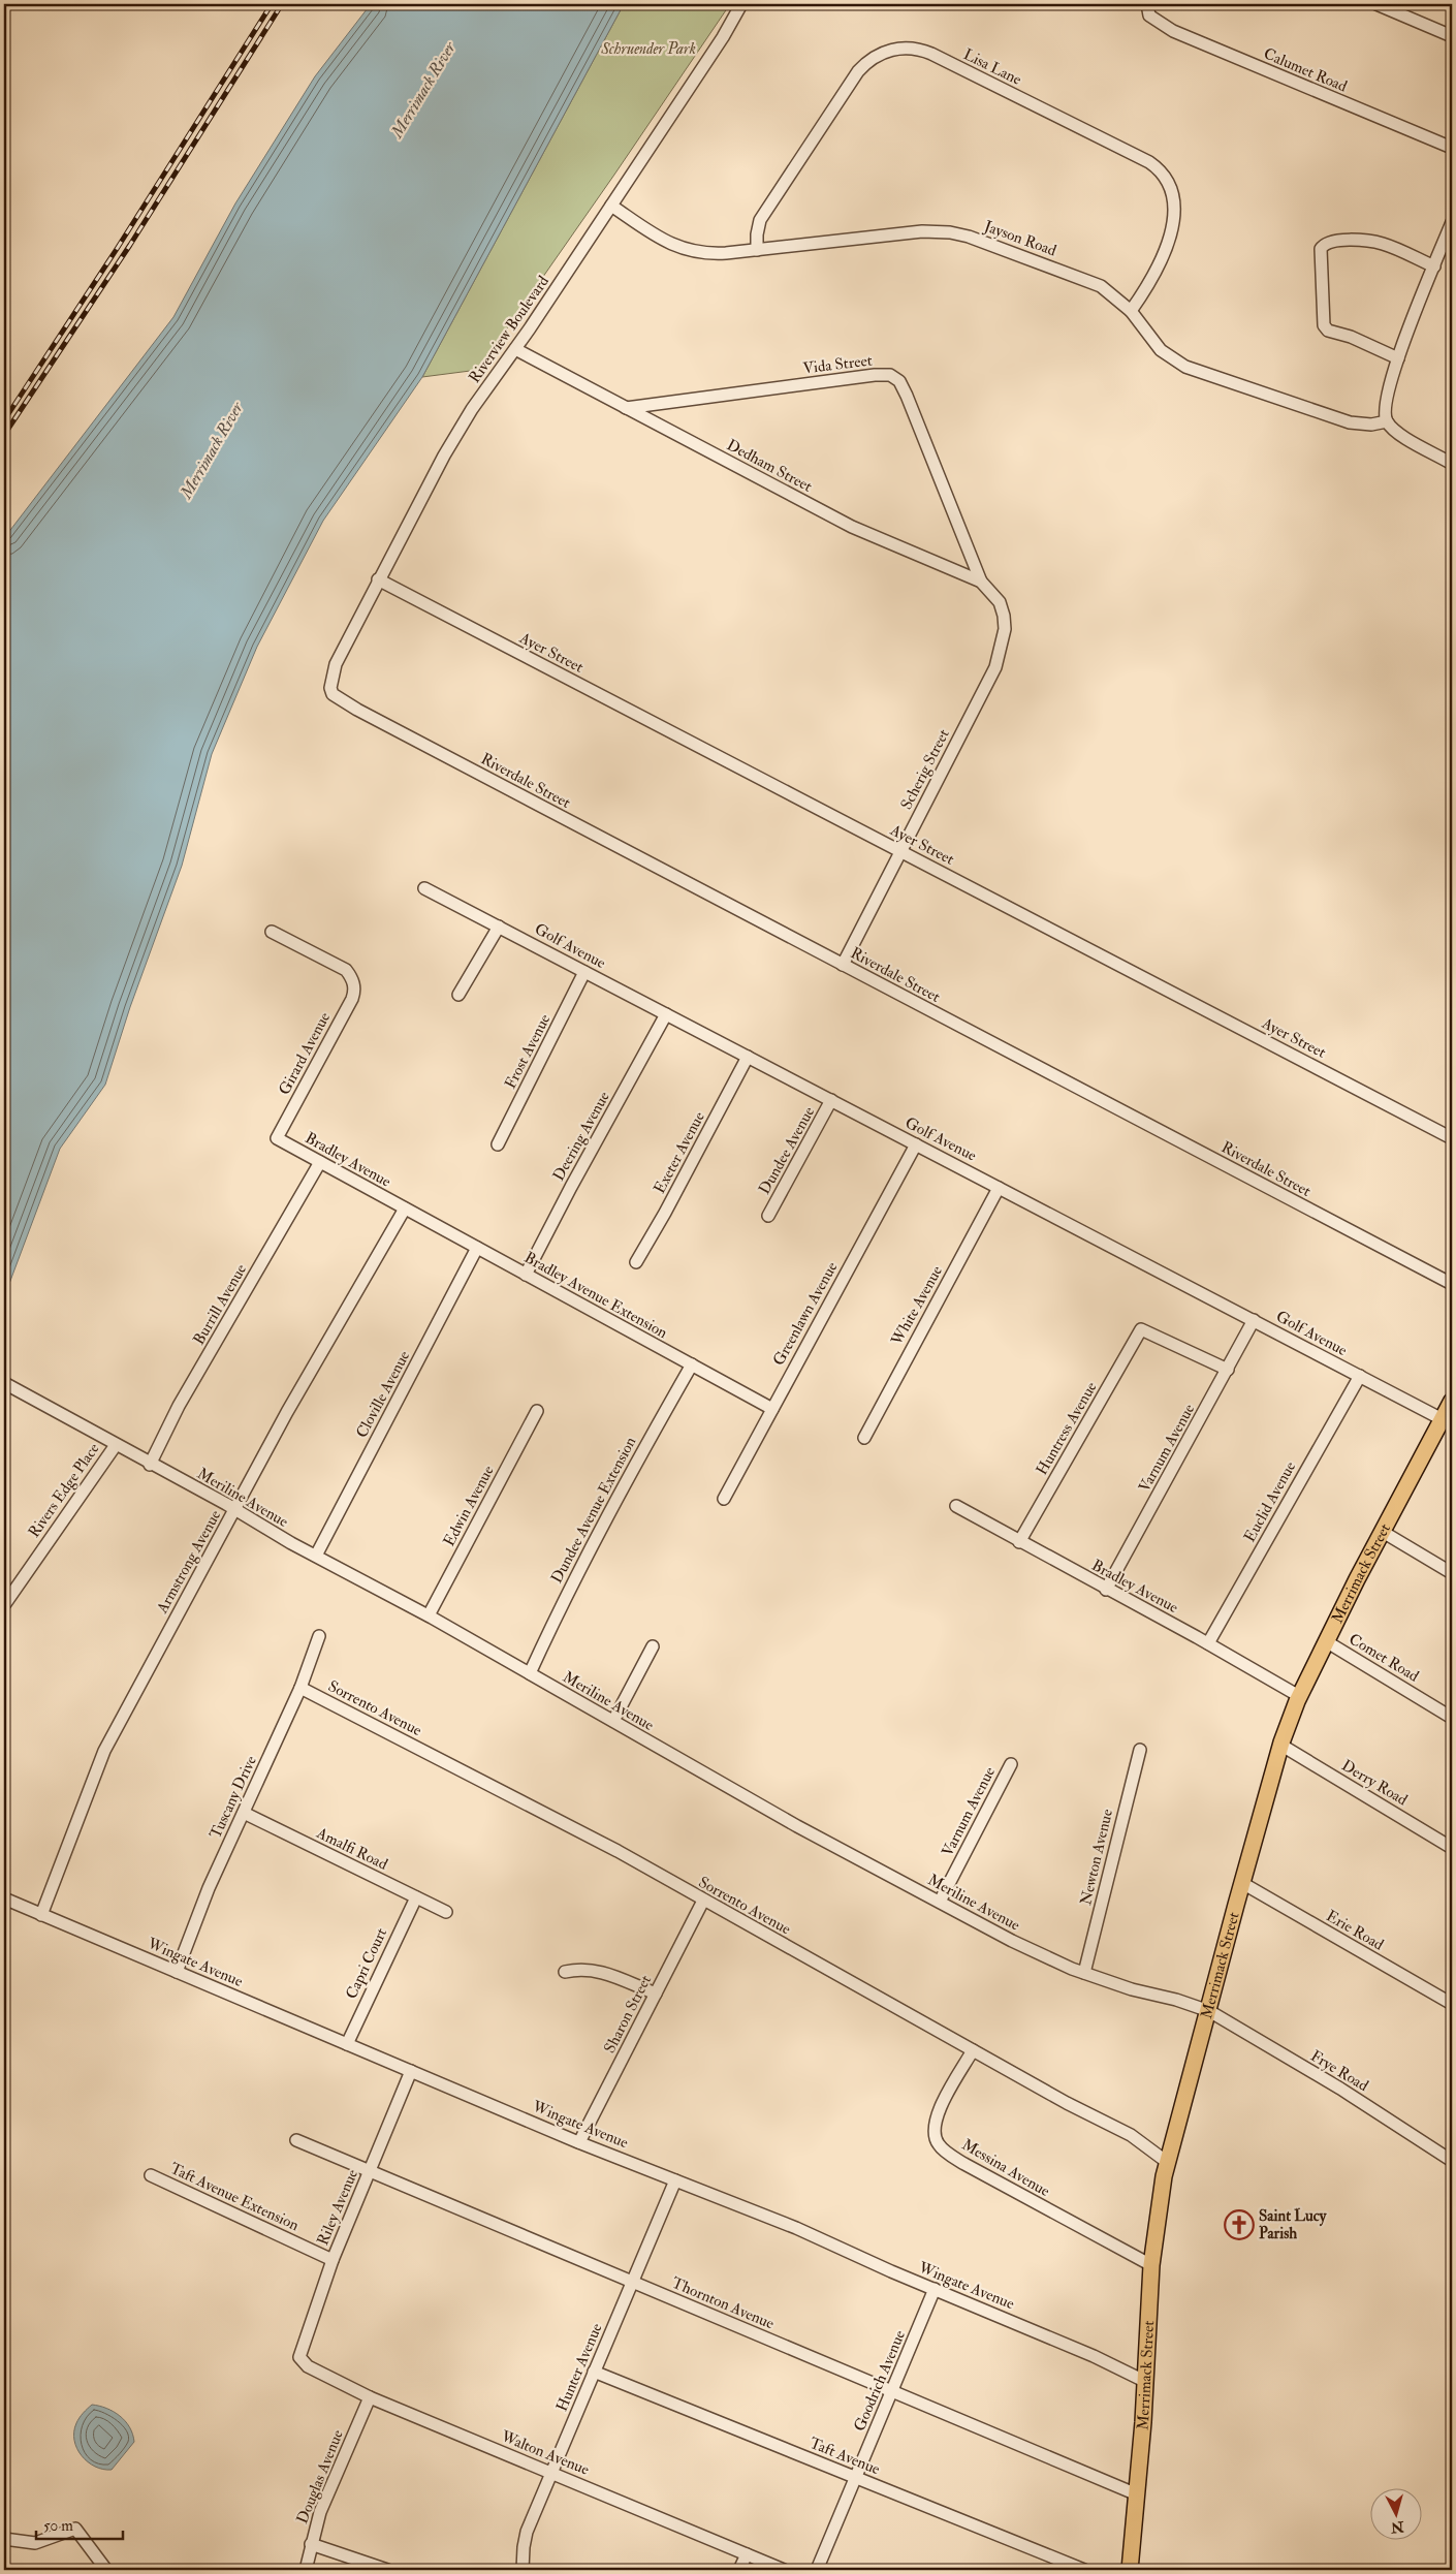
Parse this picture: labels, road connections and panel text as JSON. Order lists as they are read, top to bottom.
{
  "streets": {
    "main road": ["Merrimack Street"],
    "street": [
      "Lisa Lane",
      "Calumet Road",
      "Jayson Road",
      "Riverview Boulevard",
      "Vida Street",
      "Dedham Street",
      "Ayer Street",
      "Scherig Street",
      "Riverdale Street",
      "Golf Avenue",
      "Frost Avenue",
      "Girard Avenue",
      "Deering Avenue",
      "Dundee Avenue",
      "Exeter Avenue",
      "Bradley Avenue",
      "Bradley Avenue Extension",
      "Burrill Avenue",
      "White Avenue",
      "Greenlawn Avenue",
      "Cloville Avenue",
      "Huntress Avenue",
      "Varnum Avenue",
      "Rivers Edge Place",
      "Meriline Avenue",
      "Euclid Avenue",
      "Edwin Avenue",
      "Dundee Avenue Extension",
      "Armstrong Avenue",
      "Comet Road",
      "Sorrento Avenue",
      "Derry Road",
      "Tuscany Drive",
      "Amalfi Road",
      "Newton Avenue",
      "Erie Road",
      "Wingate Avenue",
      "Capri Court",
      "Sharon Street",
      "Frye Road",
      "Messina Avenue",
      "Taft Avenue Extension",
      "Riley Avenue",
      "Thornton Avenue",
      "Hunter Avenue",
      "Goodrich Avenue",
      "Walton Avenue",
      "Taft Avenue",
      "Douglas Avenue"
    ]
  },
  "crossings": [
    ["Lisa Lane", "Jayson Road"],
    ["Jayson Road", "Riverview Boulevard"],
    ["Riverview Boulevard", "Dedham Street"],
    ["Riverview Boulevard", "Ayer Street"],
    ["Riverview Boulevard", "Riverdale Street"],
    ["Vida Street", "Dedham Street"],
    ["Dedham Street", "Scherig Street"],
    ["Ayer Street", "Scherig Street"],
    ["Scherig Street", "Riverdale Street"],
    ["Golf Avenue", "Frost Avenue"],
    ["Golf Avenue", "Deering Avenue"],
    ["Golf Avenue", "Dundee Avenue"],
    ["Golf Avenue", "Exeter Avenue"],
    ["Golf Avenue", "White Avenue"],
    ["Golf Avenue", "Greenlawn Avenue"],
    ["Golf Avenue", "Varnum Avenue"],
    ["Golf Avenue", "Euclid Avenue"],
    ["Golf Avenue", "Merrimack Street"],
    ["Girard Avenue", "Bradley Avenue"],
    ["Deering Avenue", "Bradley Avenue Extension"],
    ["Bradley Avenue", "Bradley Avenue Extension"],
    ["Bradley Avenue", "Burrill Avenue"],
    ["Bradley Avenue", "Huntress Avenue"],
    ["Bradley Avenue", "Varnum Avenue"],
    ["Bradley Avenue", "Euclid Avenue"],
    ["Bradley Avenue", "Armstrong Avenue"],
    ["Bradley Avenue", "Merrimack Street"],
    ["Bradley Avenue Extension", "Greenlawn Avenue"],
    ["Bradley Avenue Extension", "Cloville Avenue"],
    ["Bradley Avenue Extension", "Dundee Avenue Extension"],
    ["Bradley Avenue Extension", "Armstrong Avenue"],
    ["Burrill Avenue", "Meriline Avenue"],
    ["Cloville Avenue", "Meriline Avenue"],
    ["Huntress Avenue", "Varnum Avenue"],
    ["Varnum Avenue", "Meriline Avenue"],
    ["Rivers Edge Place", "Meriline Avenue"],
    ["Meriline Avenue", "Edwin Avenue"],
    ["Meriline Avenue", "Dundee Avenue Extension"],
    ["Meriline Avenue", "Armstrong Avenue"],
    ["Meriline Avenue", "Merrimack Street"],
    ["Meriline Avenue", "Newton Avenue"],
    ["Meriline Avenue", "Frye Road"],
    ["Armstrong Avenue", "Wingate Avenue"],
    ["Merrimack Street", "Comet Road"],
    ["Merrimack Street", "Sorrento Avenue"],
    ["Merrimack Street", "Derry Road"],
    ["Merrimack Street", "Erie Road"],
    ["Merrimack Street", "Wingate Avenue"],
    ["Merrimack Street", "Frye Road"],
    ["Merrimack Street", "Messina Avenue"],
    ["Merrimack Street", "Thornton Avenue"],
    ["Sorrento Avenue", "Tuscany Drive"],
    ["Sorrento Avenue", "Sharon Street"],
    ["Sorrento Avenue", "Messina Avenue"],
    ["Tuscany Drive", "Amalfi Road"],
    ["Tuscany Drive", "Wingate Avenue"],
    ["Amalfi Road", "Capri Court"],
    ["Wingate Avenue", "Capri Court"],
    ["Wingate Avenue", "Sharon Street"],
    ["Wingate Avenue", "Riley Avenue"],
    ["Wingate Avenue", "Hunter Avenue"],
    ["Wingate Avenue", "Goodrich Avenue"],
    ["Taft Avenue Extension", "Riley Avenue"],
    ["Riley Avenue", "Thornton Avenue"],
    ["Riley Avenue", "Walton Avenue"],
    ["Thornton Avenue", "Hunter Avenue"],
    ["Thornton Avenue", "Goodrich Avenue"],
    ["Hunter Avenue", "Walton Avenue"],
    ["Hunter Avenue", "Taft Avenue"],
    ["Goodrich Avenue", "Taft Avenue"],
    ["Walton Avenue", "Douglas Avenue"]
  ],
  "water": ["Merrimack River"],
  "parks": ["Schruender Park"],
  "places": {
    "church": ["Saint Lucy Parish"]
  },
  "scale_bar": "50 m",
  "north": "bottom"
}
